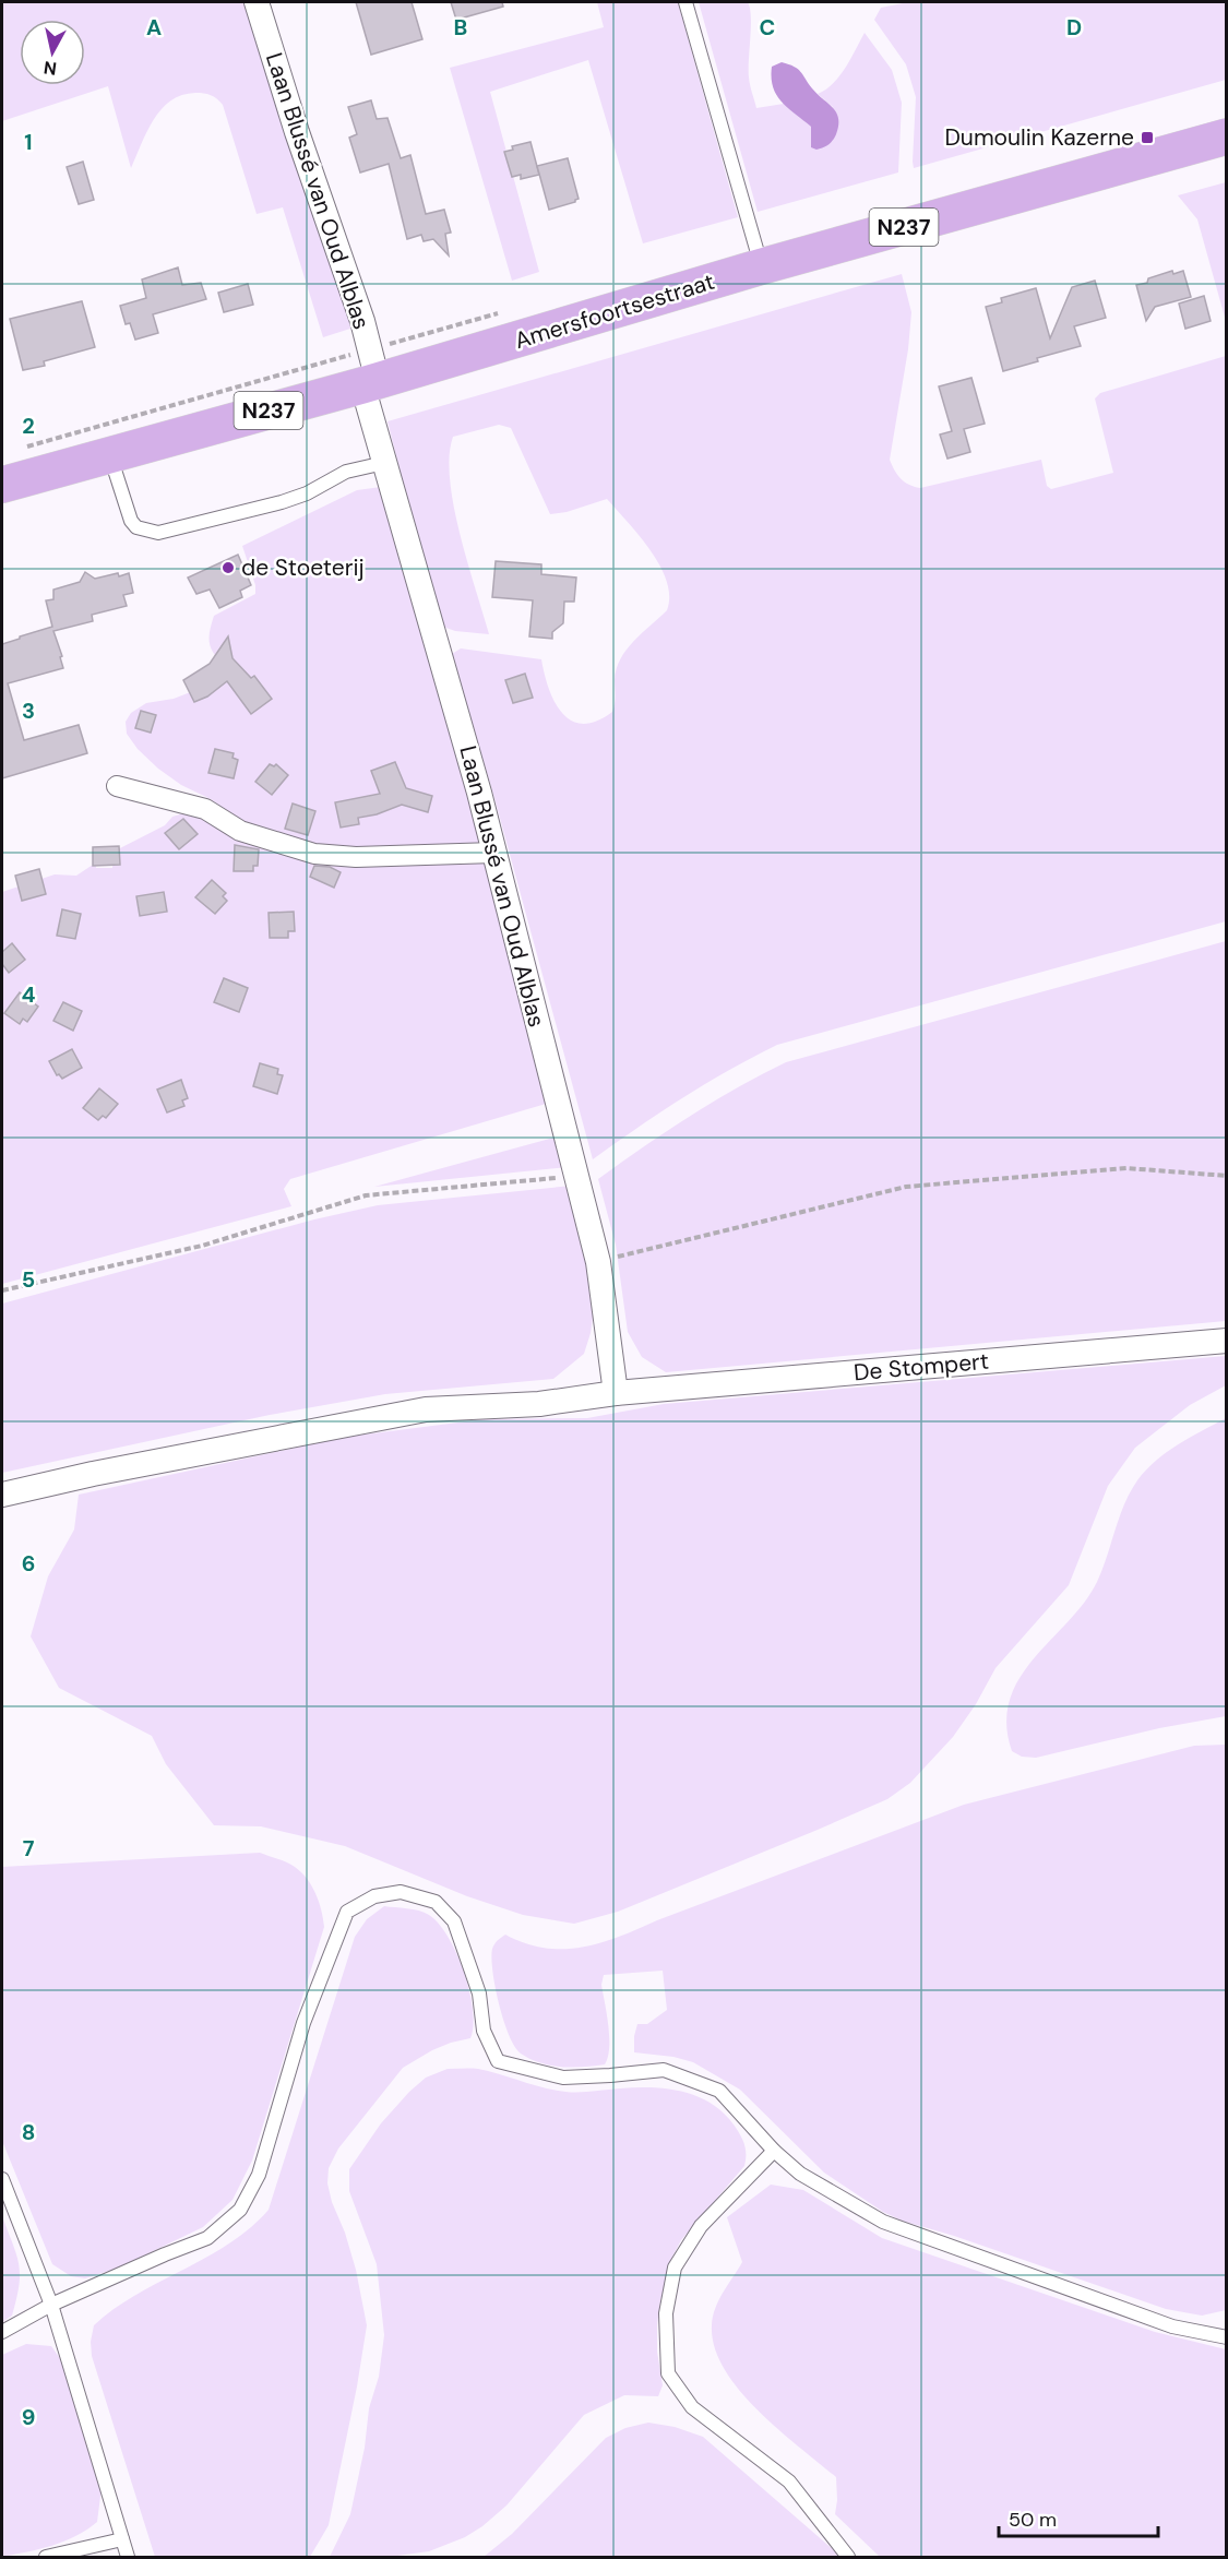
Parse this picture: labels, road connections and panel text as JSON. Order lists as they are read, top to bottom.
{
  "streets": {
    "main road": ["N237", "Amersfoortsestraat"],
    "street": ["Laan Blussé van Oud Alblas", "De Stompert"]
  },
  "crossings": [
    ["Laan Blussé van Oud Alblas", "Amersfoortsestraat"],
    ["Laan Blussé van Oud Alblas", "De Stompert"]
  ],
  "places": {
    "transit": ["Dumoulin Kazerne"],
    "other": ["de Stoeterij"]
  },
  "scale_bar": "50 m",
  "north": "bottom",
  "grid": {
    "columns": [
      "A",
      "B",
      "C",
      "D"
    ],
    "rows": [
      "1",
      "2",
      "3",
      "4",
      "5",
      "6",
      "7",
      "8",
      "9"
    ]
  }
}
